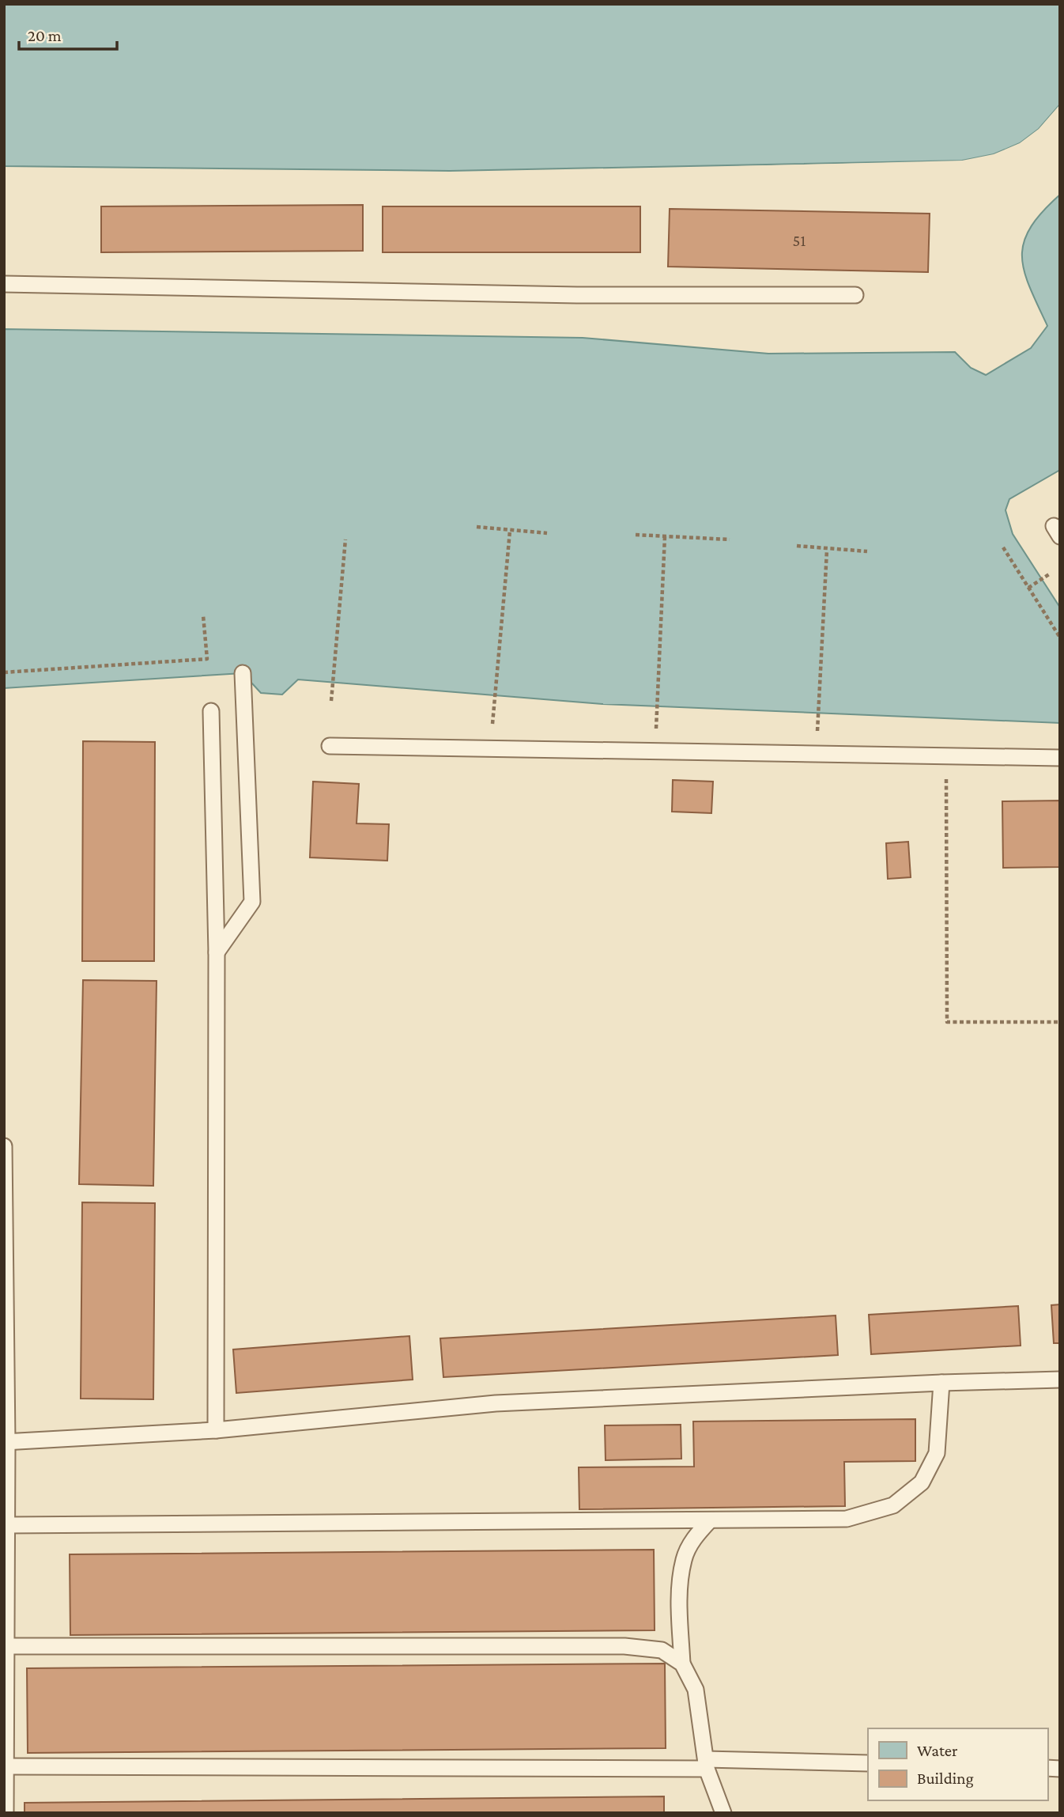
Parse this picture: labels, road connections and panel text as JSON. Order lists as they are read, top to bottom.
{
  "house_numbers": ["51"],
  "legend": ["Water", "Building"],
  "scale_bar": "20 m"
}
